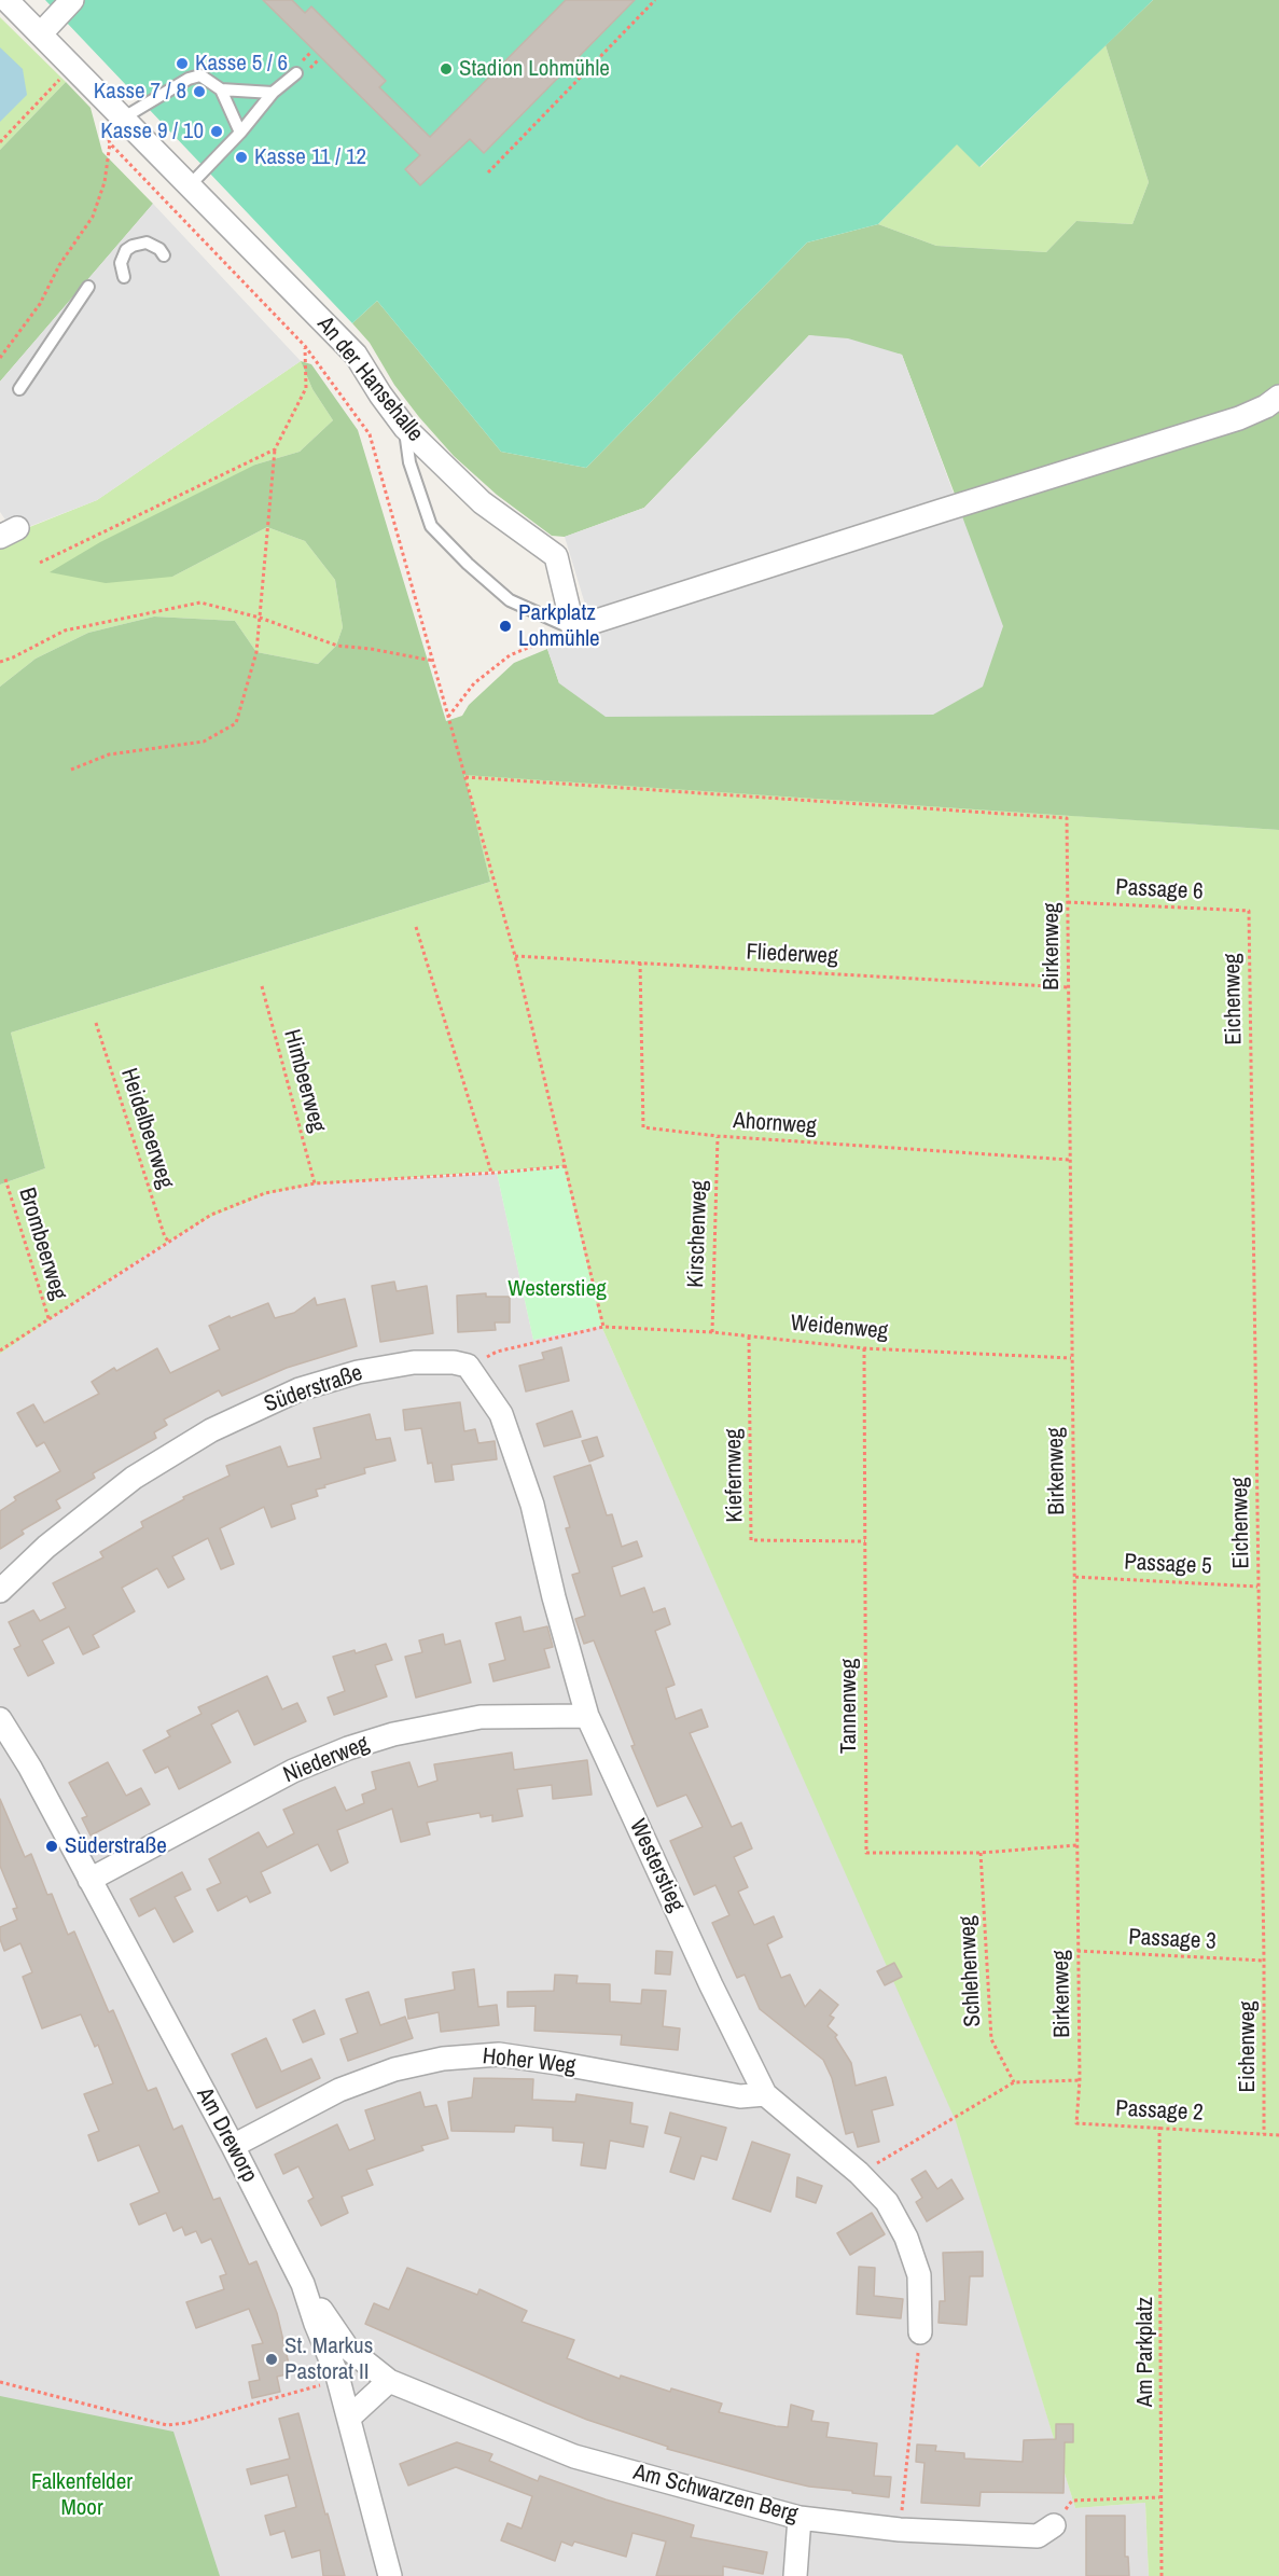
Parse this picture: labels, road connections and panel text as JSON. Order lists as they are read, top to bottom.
{
  "streets": {
    "street": [
      "An der Hansehalle",
      "Süderstraße",
      "Niederweg",
      "Westerstieg",
      "Hoher Weg",
      "Am Dreworp",
      "Am Schwarzen Berg"
    ],
    "path": [
      "Passage 6",
      "Birkenweg",
      "Fliederweg",
      "Eichenweg",
      "Himbeerweg",
      "Ahornweg",
      "Heidelbeerweg",
      "Kirschenweg",
      "Brombeerweg",
      "Weidenweg",
      "Kiefernweg",
      "Passage 5",
      "Tannenweg",
      "Passage 3",
      "Schlehenweg",
      "Passage 2",
      "Am Parkplatz"
    ]
  },
  "crossings": [
    ["Passage 6", "Birkenweg"],
    ["Passage 6", "Eichenweg"],
    ["Birkenweg", "Fliederweg"],
    ["Birkenweg", "Ahornweg"],
    ["Birkenweg", "Weidenweg"],
    ["Birkenweg", "Passage 5"],
    ["Birkenweg", "Tannenweg"],
    ["Birkenweg", "Passage 3"],
    ["Birkenweg", "Passage 2"],
    ["Fliederweg", "Ahornweg"],
    ["Eichenweg", "Passage 5"],
    ["Eichenweg", "Passage 3"],
    ["Eichenweg", "Passage 2"],
    ["Ahornweg", "Kirschenweg"],
    ["Kirschenweg", "Weidenweg"],
    ["Weidenweg", "Süderstraße"],
    ["Weidenweg", "Kiefernweg"],
    ["Weidenweg", "Tannenweg"],
    ["Weidenweg", "Westerstieg"],
    ["Süderstraße", "Westerstieg"],
    ["Kiefernweg", "Tannenweg"],
    ["Tannenweg", "Schlehenweg"],
    ["Niederweg", "Westerstieg"],
    ["Niederweg", "Am Dreworp"],
    ["Westerstieg", "Hoher Weg"],
    ["Hoher Weg", "Am Dreworp"],
    ["Passage 2", "Am Parkplatz"],
    ["Am Dreworp", "Am Schwarzen Berg"]
  ],
  "parks": ["Westerstieg", "Falkenfelder Moor"],
  "places": [
    "Kasse 5 / 6",
    "Stadion Lohmühle",
    "Kasse 7 / 8",
    "Kasse 9 / 10",
    "Kasse 11 / 12",
    "Parkplatz Lohmühle",
    "Süderstraße",
    "St. Markus Pastorat II"
  ]
}
